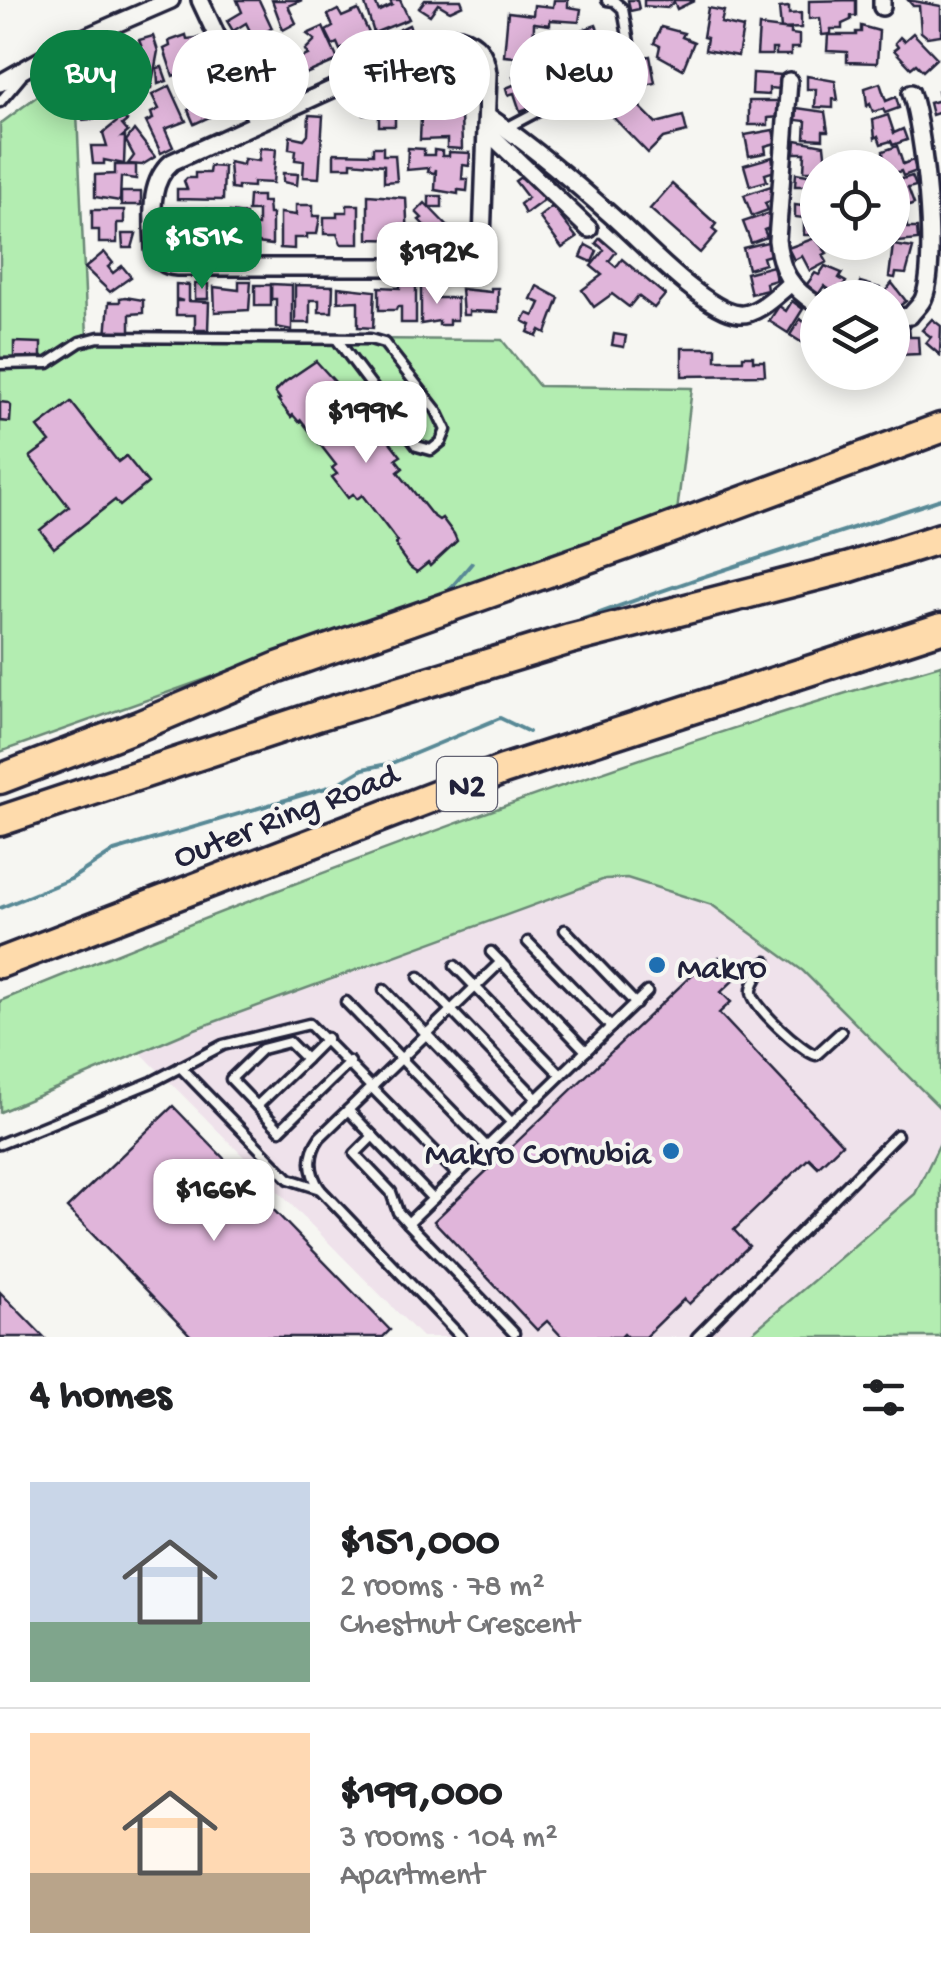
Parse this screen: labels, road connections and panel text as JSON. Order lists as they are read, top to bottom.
{
  "streets": {
    "highway": ["N2", "Outer Ring Road"]
  },
  "places": ["Makro", "Makro Cornubia"],
  "page": {
    "chip": [
      "Buy",
      "Rent",
      "Filters",
      "New"
    ],
    "price": [
      "$151K",
      "$192K",
      "$199K",
      "$166K"
    ],
    "heading": "4 homes",
    "list": [
      {
        "name": "$151,000",
        "note": "2 rooms · 78 m² · Chestnut Crescent"
      },
      {
        "name": "$199,000",
        "note": "3 rooms · 104 m² · Apartment"
      }
    ]
  }
}
